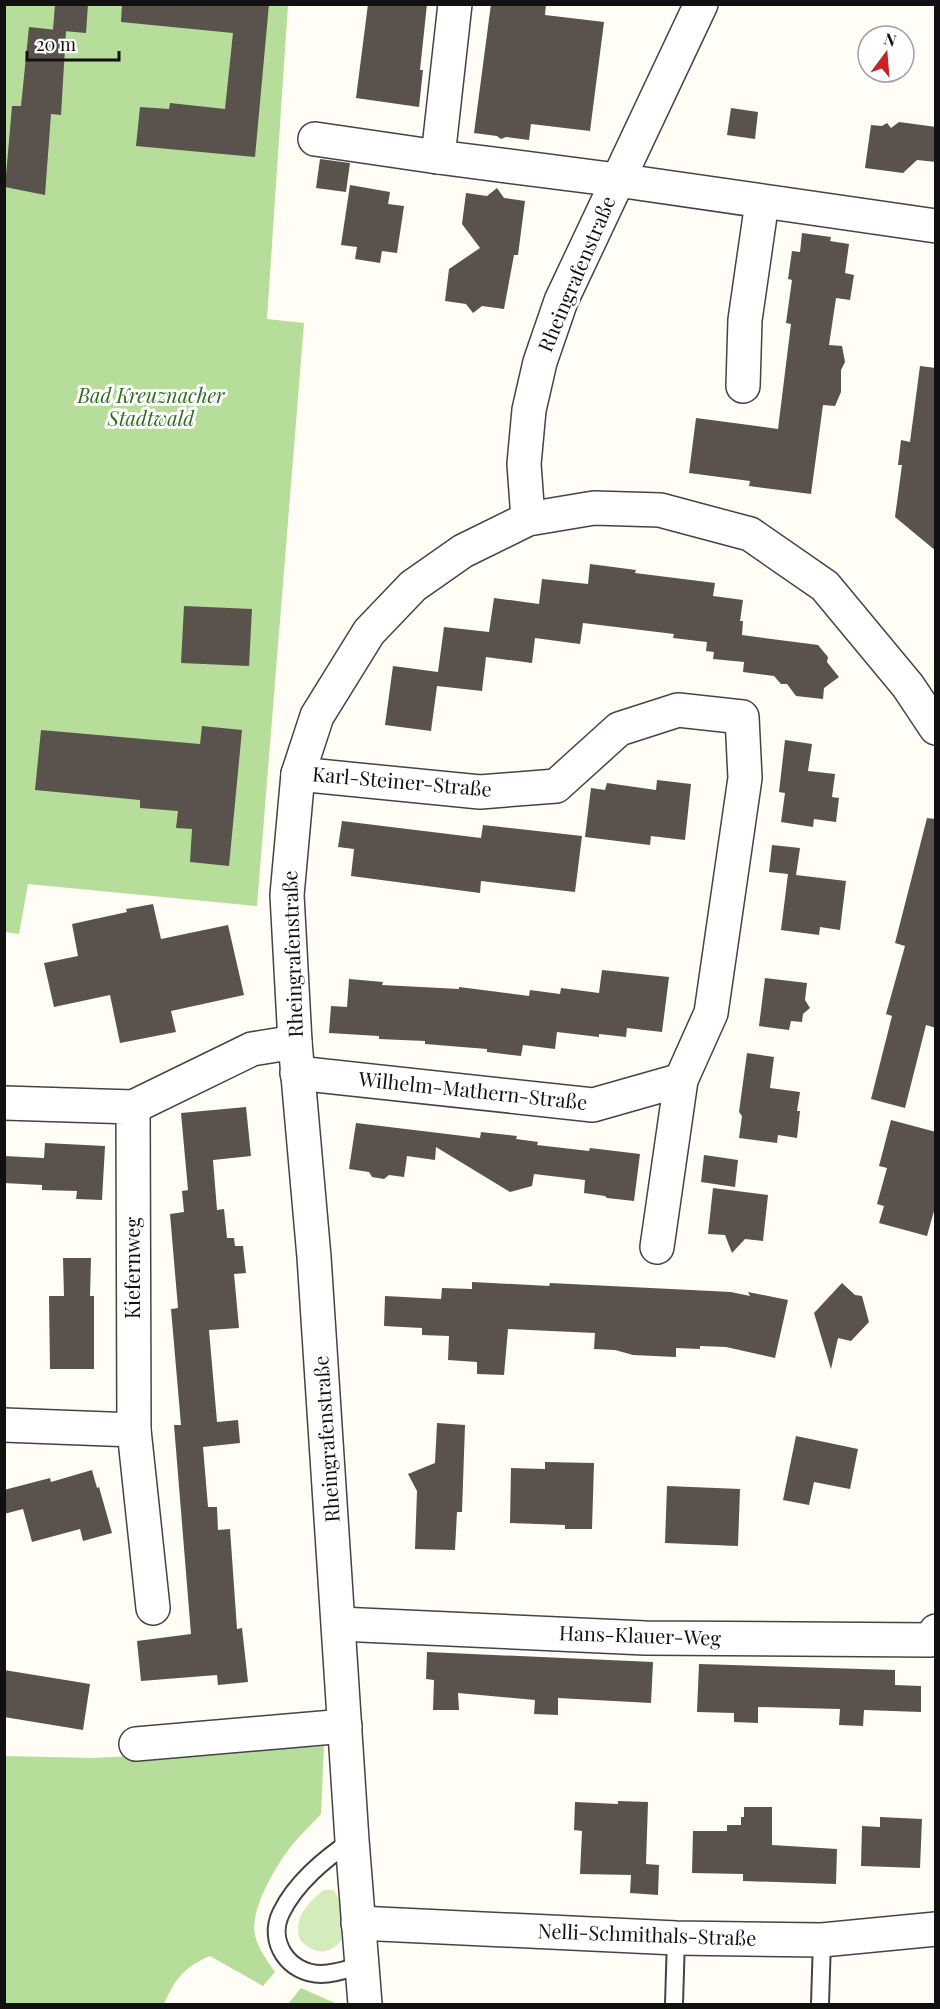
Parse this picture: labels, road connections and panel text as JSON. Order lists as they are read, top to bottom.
{
  "streets": {
    "street": [
      "Rheingrafenstraße",
      "Karl-Steiner-Straße",
      "Wilhelm-Mathern-Straße",
      "Kiefernweg",
      "Hans-Klauer-Weg",
      "Nelli-Schmithals-Straße"
    ]
  },
  "crossings": [
    ["Rheingrafenstraße", "Karl-Steiner-Straße"],
    ["Rheingrafenstraße", "Wilhelm-Mathern-Straße"],
    ["Rheingrafenstraße", "Hans-Klauer-Weg"],
    ["Rheingrafenstraße", "Nelli-Schmithals-Straße"],
    ["Karl-Steiner-Straße", "Wilhelm-Mathern-Straße"]
  ],
  "parks": ["Bad Kreuznacher Stadtwald"],
  "scale_bar": "20 m",
  "north": "top"
}
